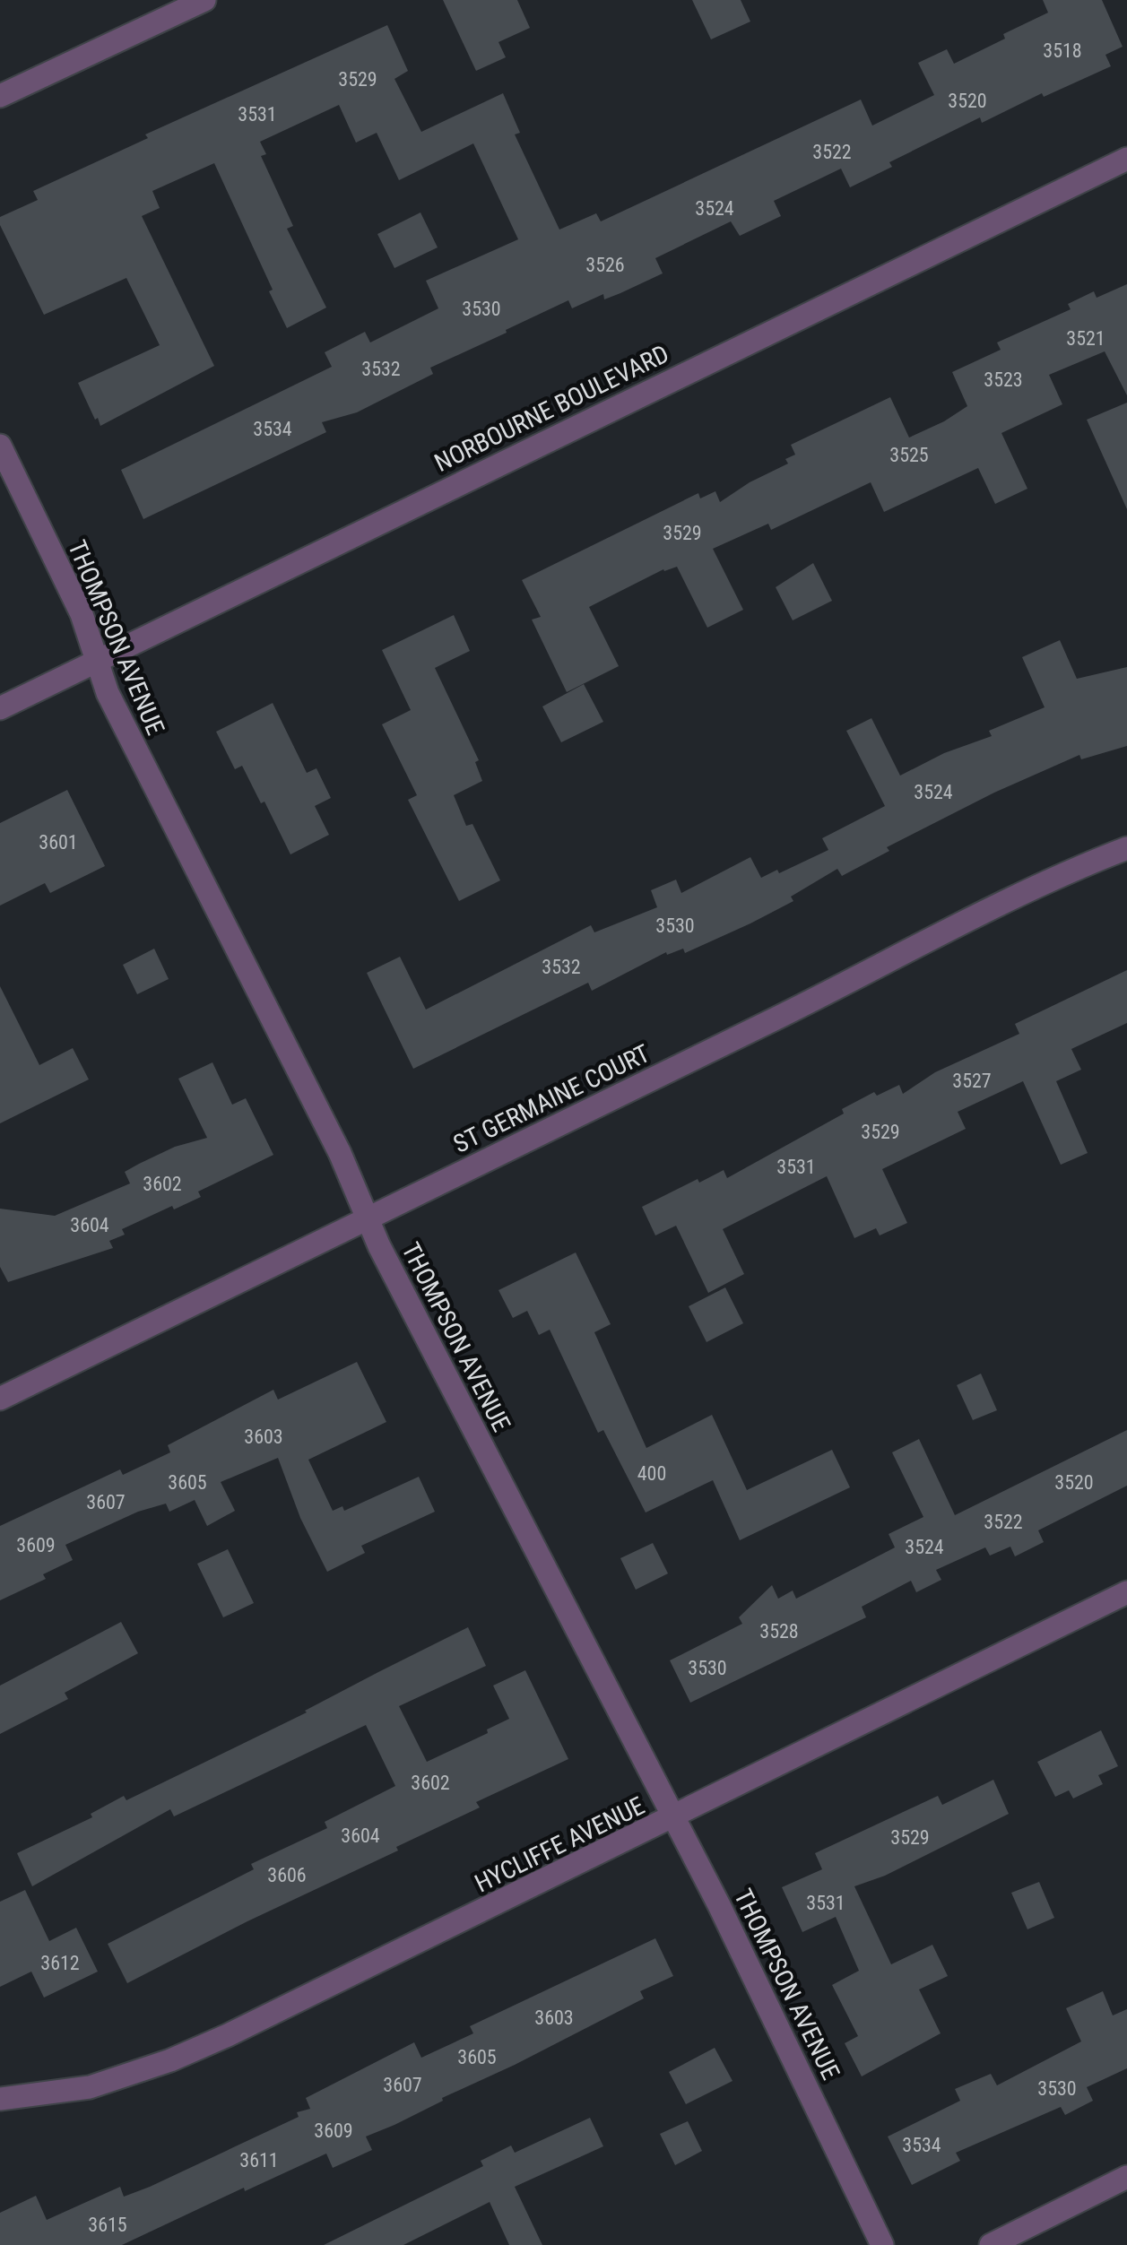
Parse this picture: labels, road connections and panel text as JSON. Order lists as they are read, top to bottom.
{
  "streets": {
    "street": [
      "NORBOURNE BOULEVARD",
      "THOMPSON AVENUE",
      "ST GERMAINE COURT",
      "HYCLIFFE AVENUE"
    ]
  },
  "crossings": [
    ["NORBOURNE BOULEVARD", "THOMPSON AVENUE"],
    ["THOMPSON AVENUE", "ST GERMAINE COURT"],
    ["THOMPSON AVENUE", "HYCLIFFE AVENUE"]
  ],
  "house_numbers": [
    "3518",
    "3529",
    "3520",
    "3531",
    "3522",
    "3524",
    "3526",
    "3530",
    "3521",
    "3532",
    "3523",
    "3534",
    "3525",
    "3529",
    "3524",
    "3601",
    "3530",
    "3532",
    "3527",
    "3529",
    "3531",
    "3602",
    "3604",
    "3603",
    "400",
    "3605",
    "3520",
    "3607",
    "3522",
    "3609",
    "3524",
    "3528",
    "3530",
    "3602",
    "3604",
    "3529",
    "3606",
    "3531",
    "3612",
    "3603",
    "3605",
    "3607",
    "3530",
    "3609",
    "3534",
    "3611",
    "3615"
  ]
}
